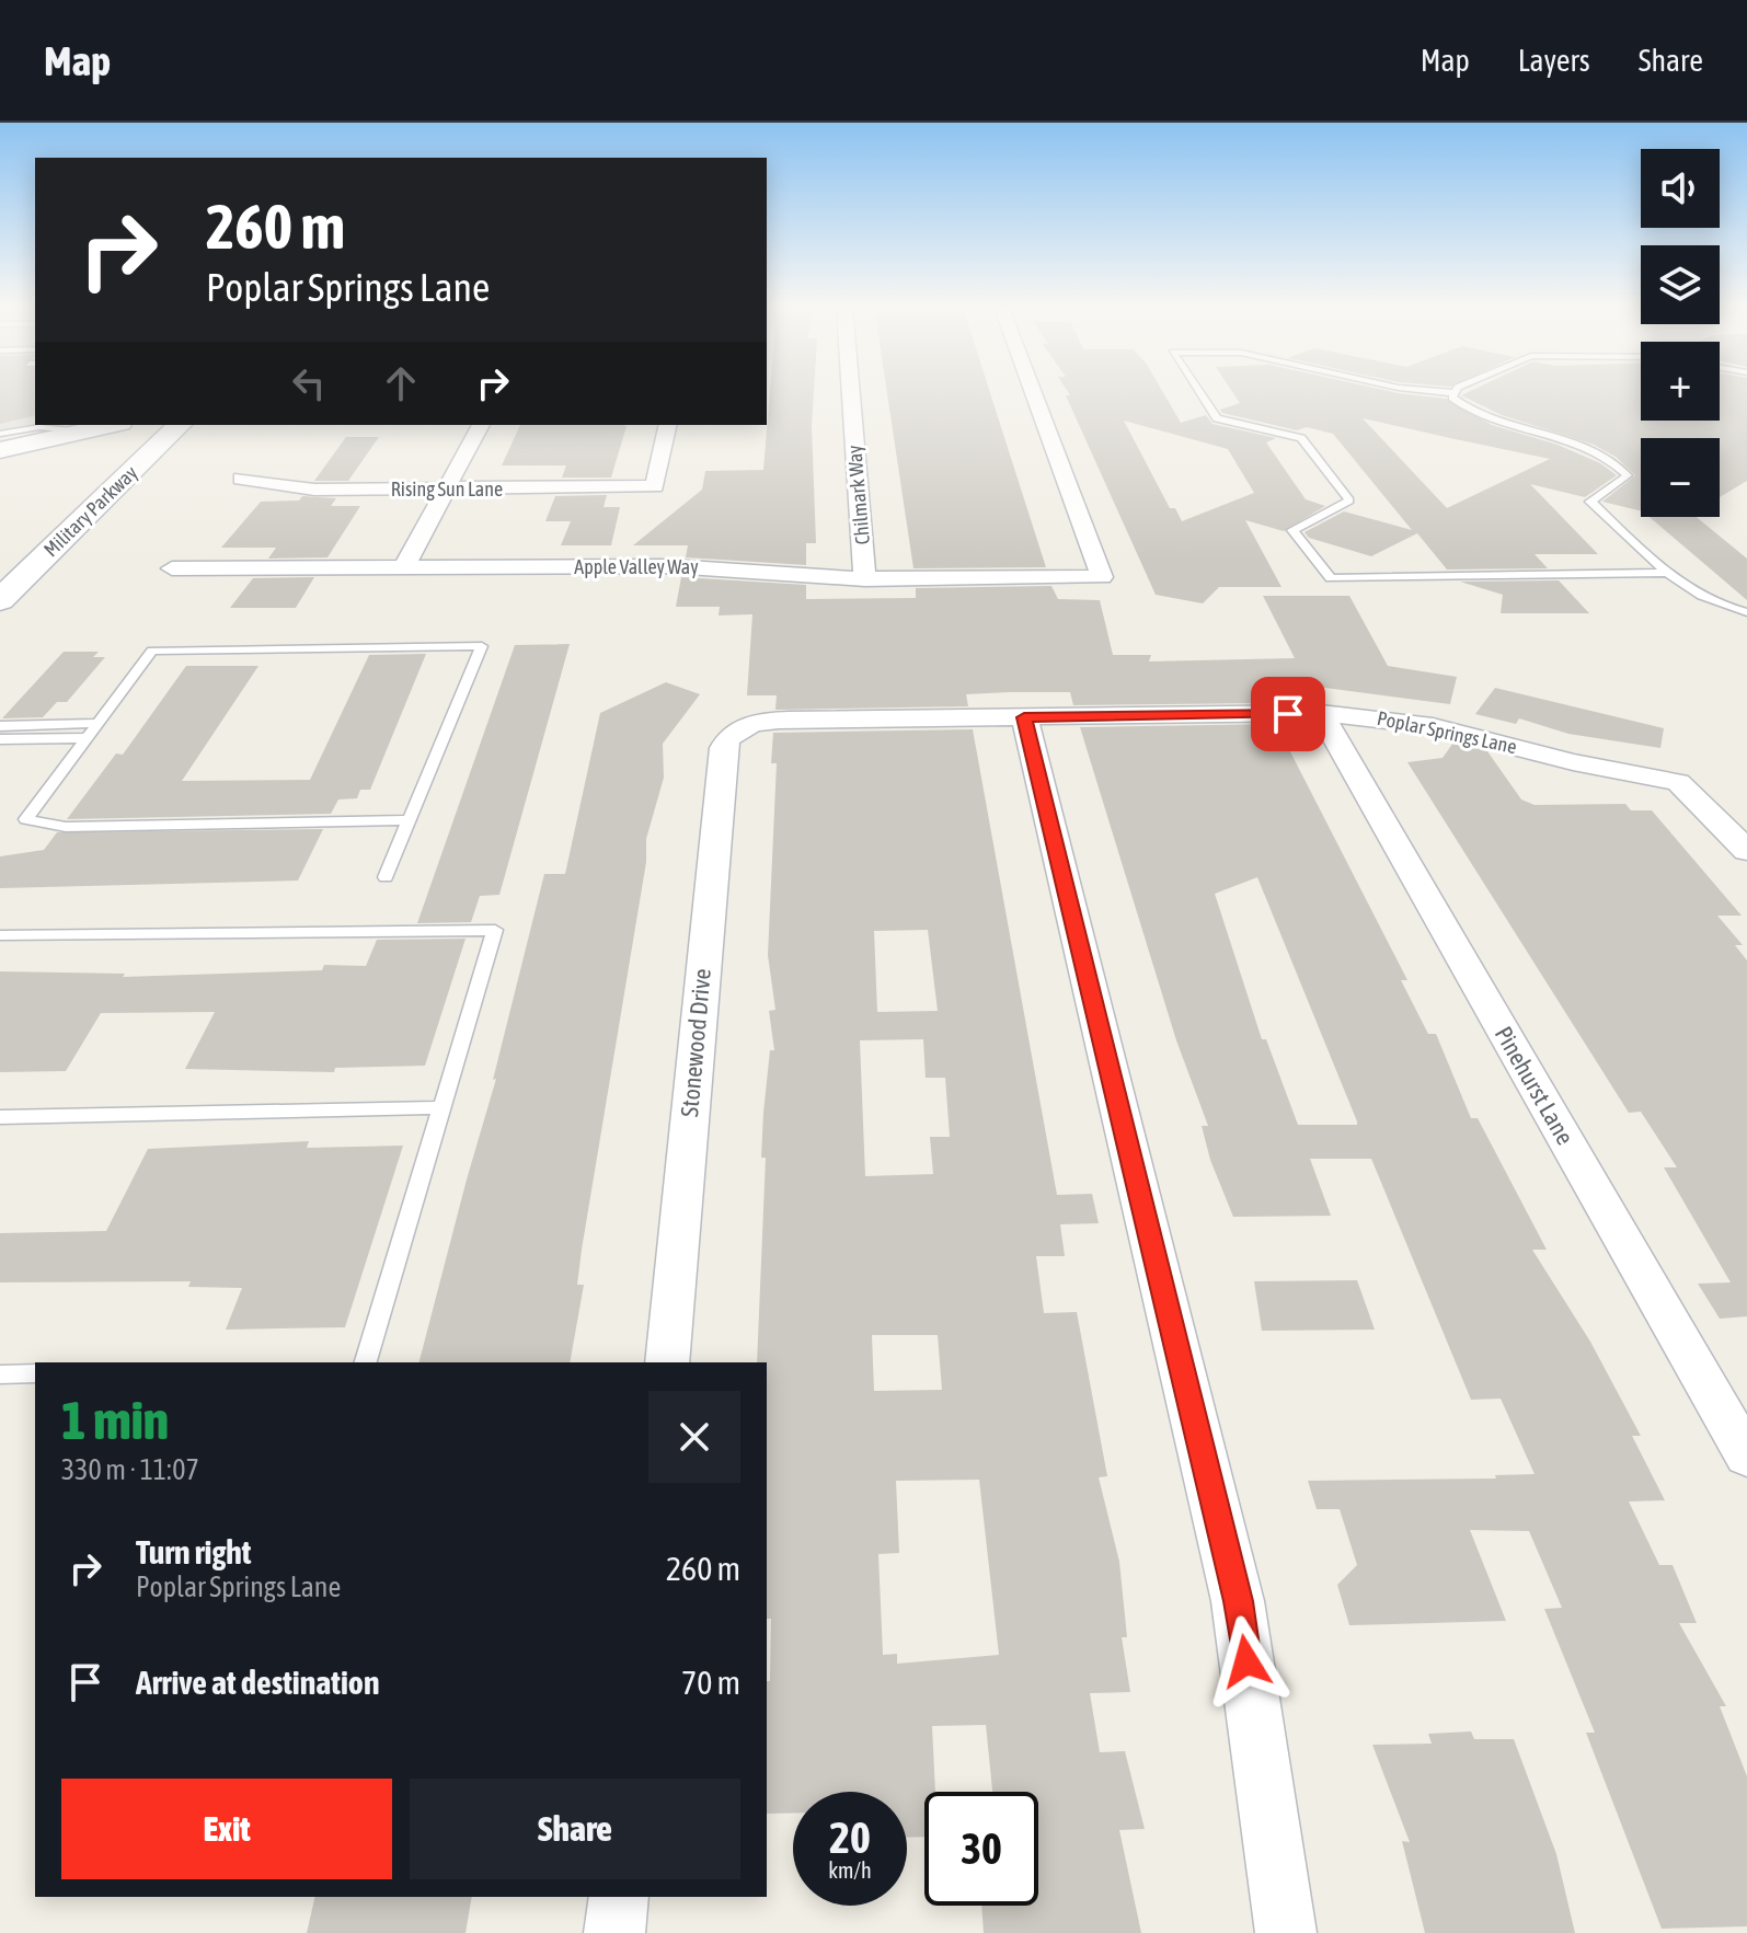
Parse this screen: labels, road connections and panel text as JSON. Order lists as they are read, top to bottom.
{
  "streets": {
    "main road": ["Military Parkway"],
    "street": [
      "Rising Sun Lane",
      "Chilmark Way",
      "Apple Valley Way",
      "Poplar Springs Lane",
      "Stonewood Drive",
      "Pinehurst Lane"
    ]
  },
  "crossings": [
    ["Chilmark Way", "Apple Valley Way"],
    ["Poplar Springs Lane", "Stonewood Drive"],
    ["Poplar Springs Lane", "Pinehurst Lane"]
  ],
  "page": {
    "header": "Map",
    "nav": ["Map", "Layers", "Share"],
    "map_buttons": ["+", "−"],
    "turn": ["260 m", "Poplar Springs Lane"],
    "heading": ["1 min", "330 m · 11:07"],
    "list": [
      {
        "name": "Turn right",
        "note": "Poplar Springs Lane",
        "value": "260 m"
      },
      {
        "name": "Arrive at destination",
        "value": "70 m"
      }
    ],
    "buttons": ["Exit", "Share"],
    "speed": "20 km/h",
    "limit": "30"
  }
}
